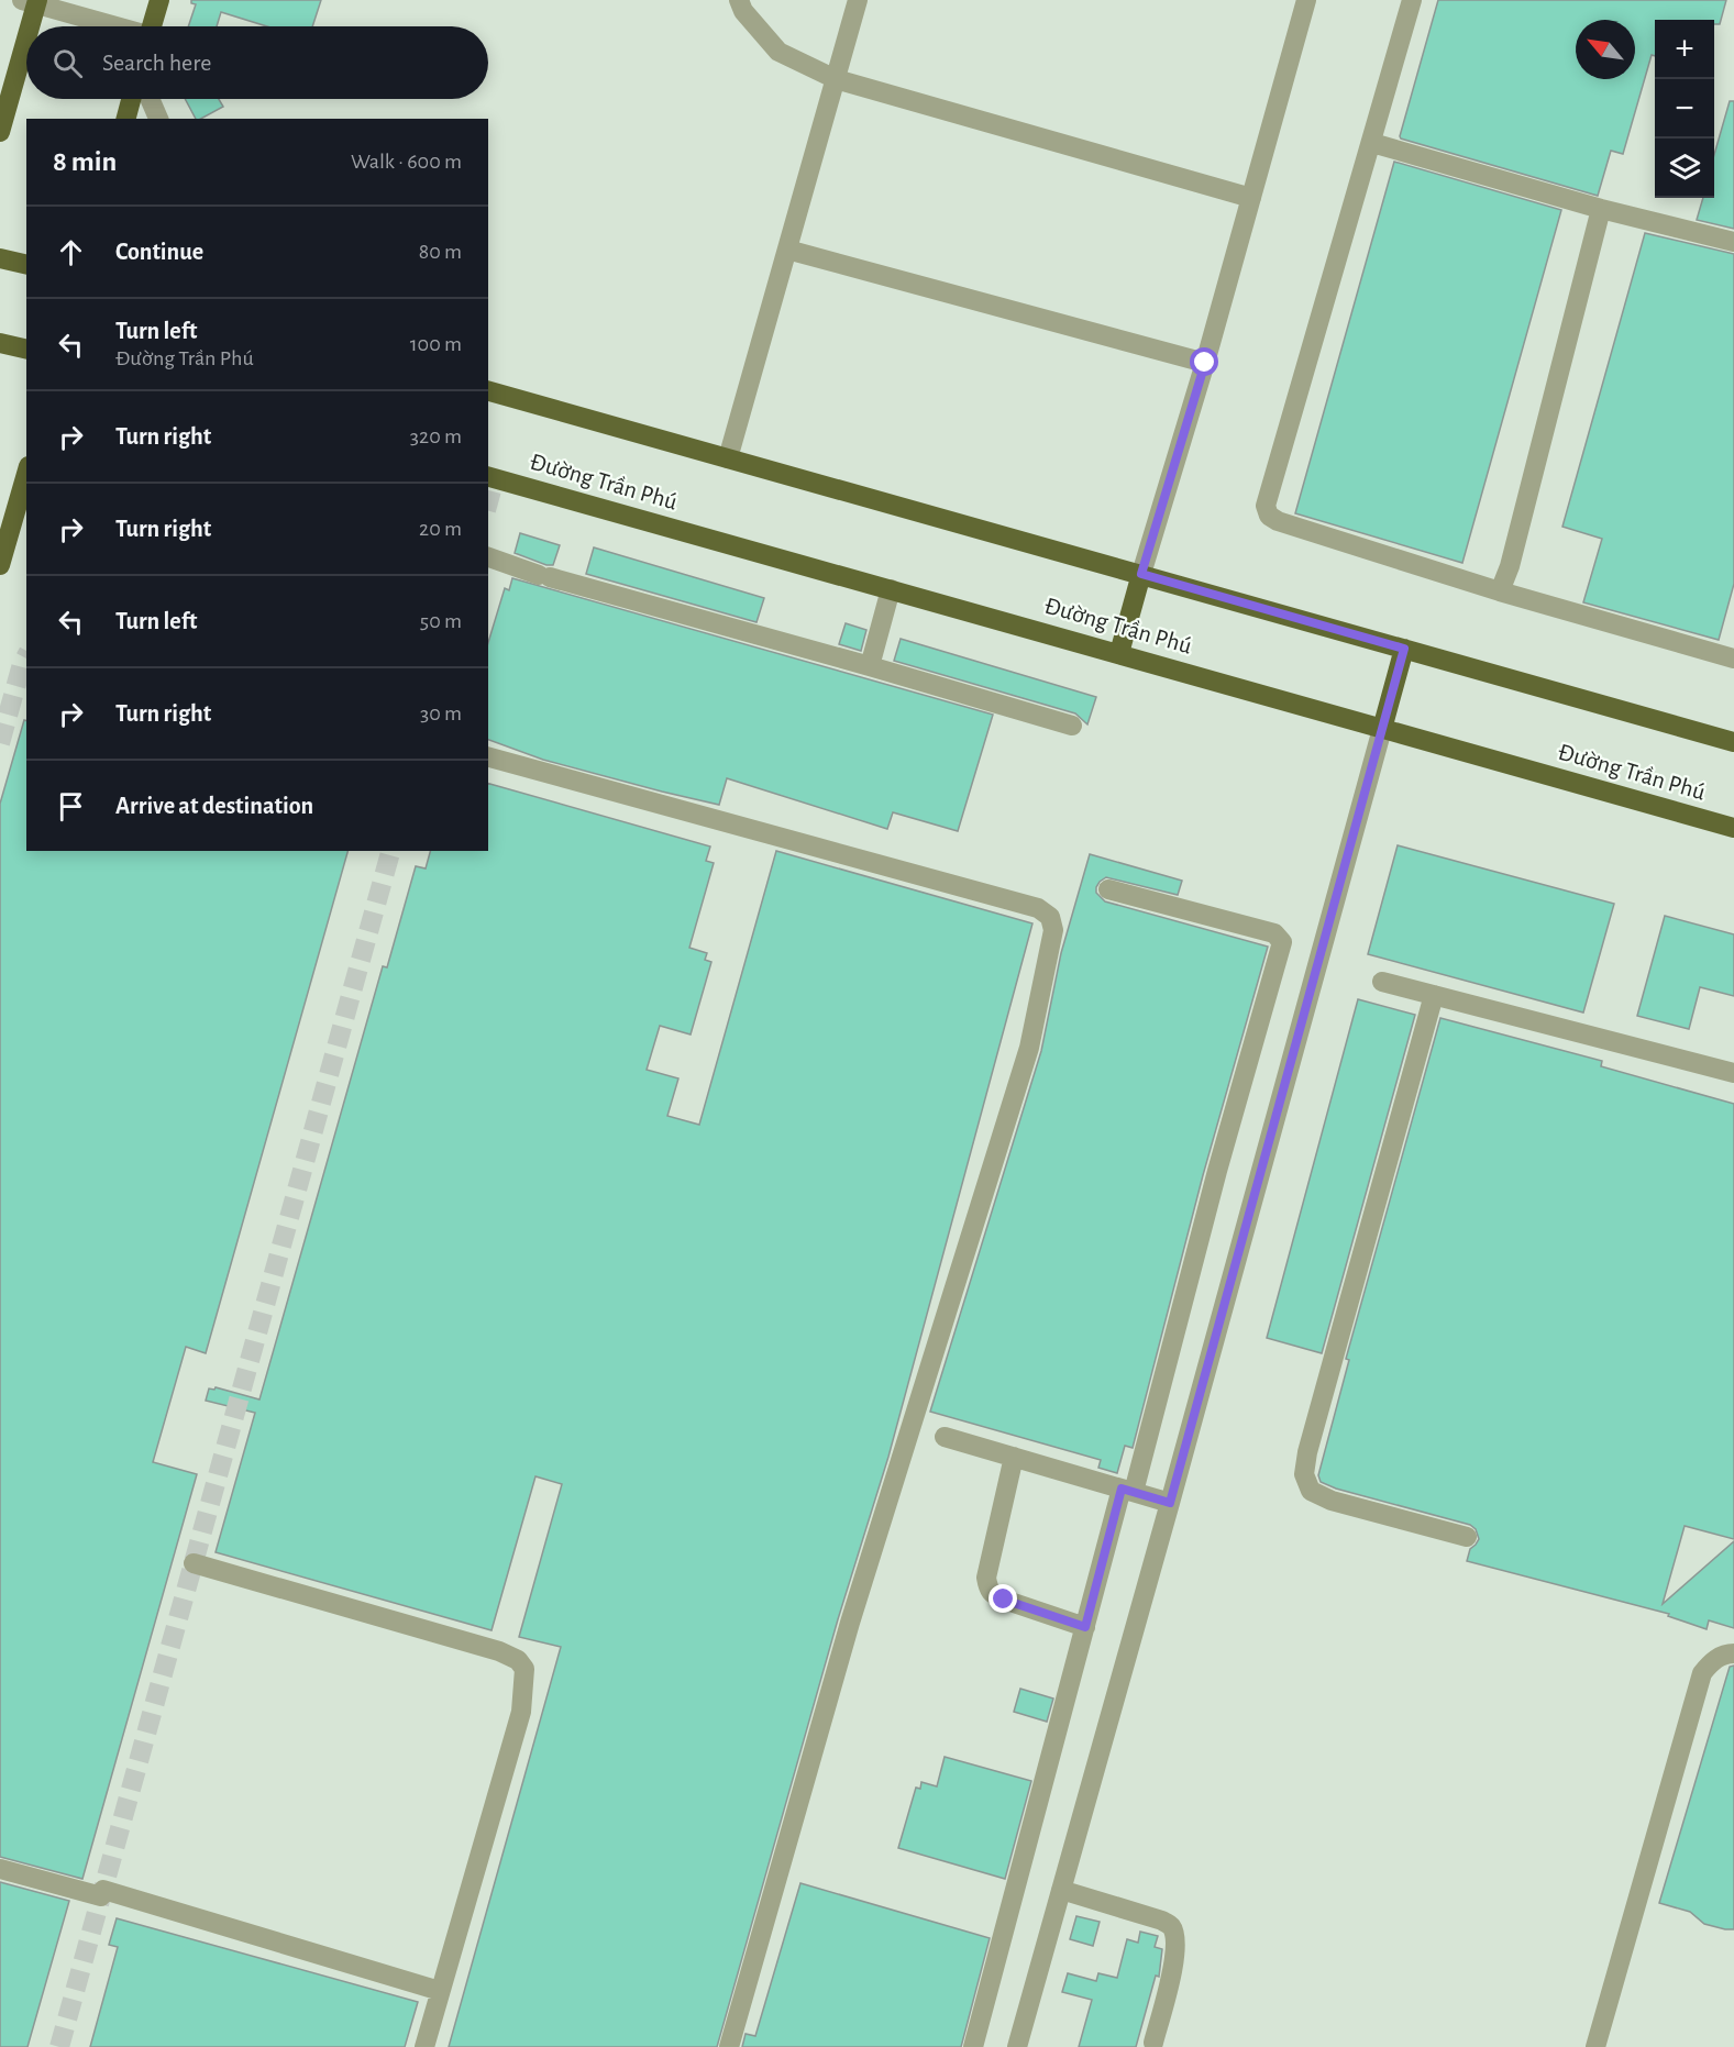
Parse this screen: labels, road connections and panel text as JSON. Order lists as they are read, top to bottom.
{
  "streets": {
    "main road": ["Đường Trần Phú"]
  },
  "north": "top left",
  "page": {
    "map_buttons": ["+", "−"],
    "search": "Search here",
    "heading": ["8 min", "Walk · 600 m"],
    "list": [
      ["Continue", "80 m"],
      ["Turn left", "Đường Trần Phú", "100 m"],
      ["Turn right", "320 m"],
      ["Turn right", "20 m"],
      ["Turn left", "50 m"],
      ["Turn right", "30 m"],
      "Arrive at destination"
    ]
  }
}
